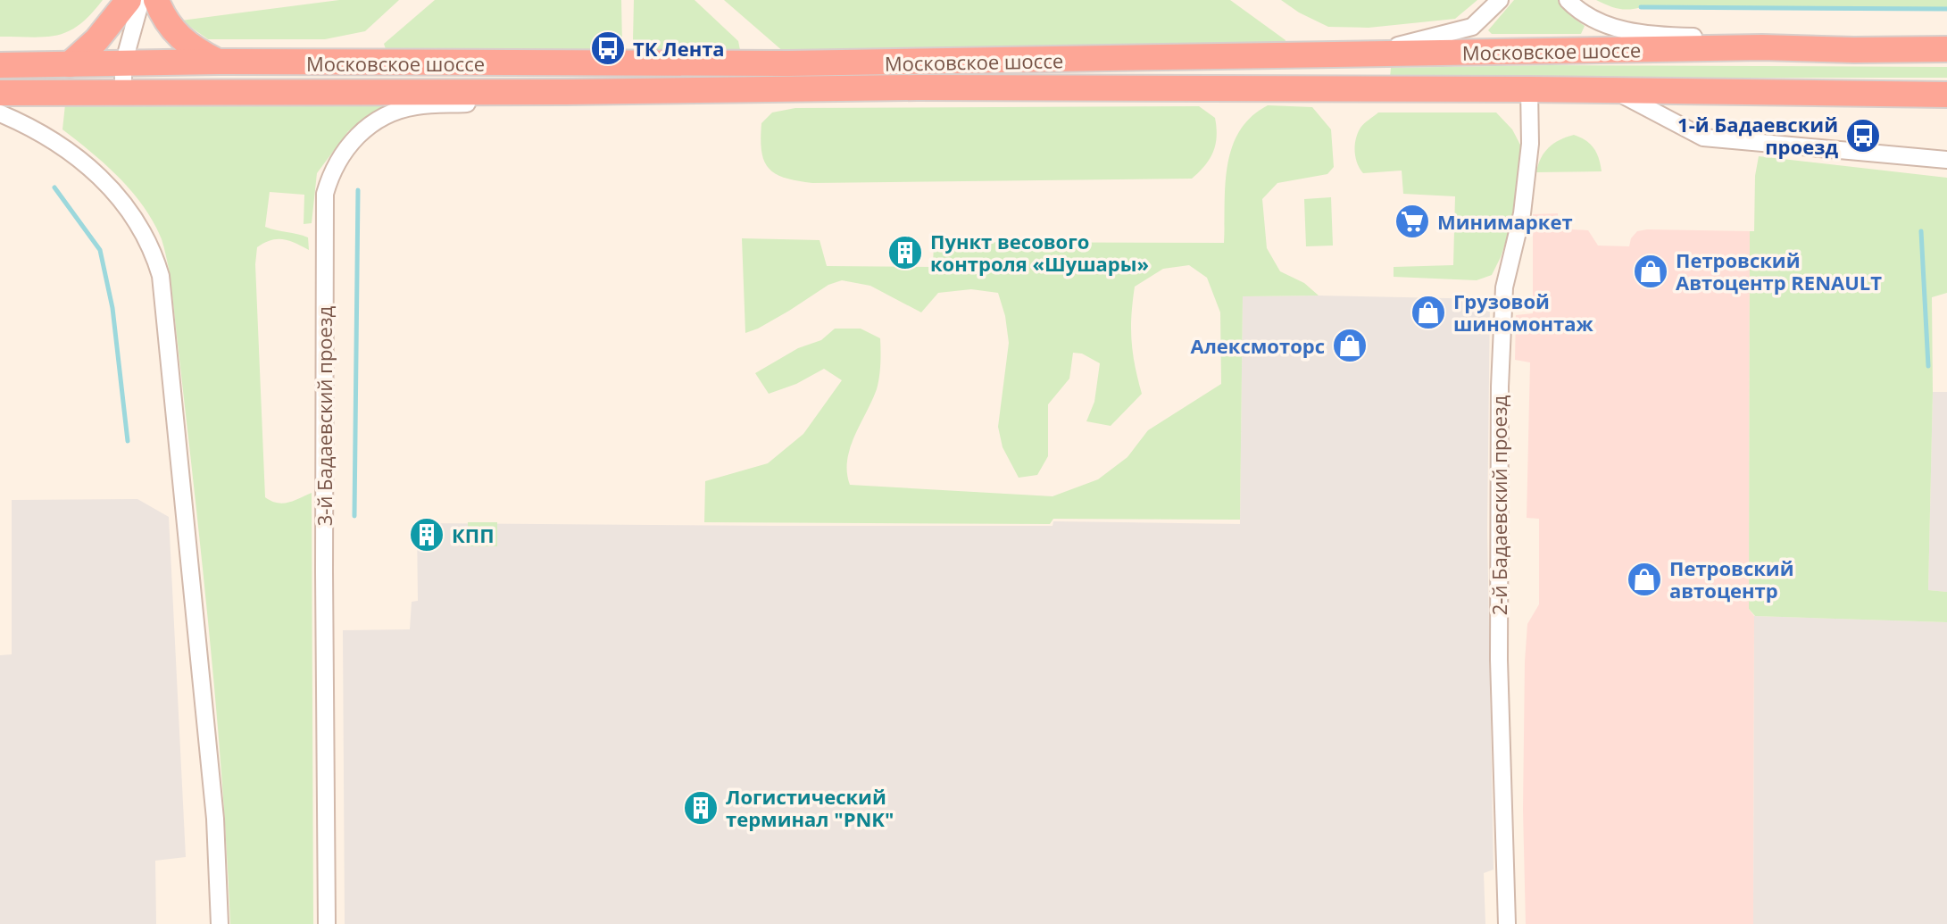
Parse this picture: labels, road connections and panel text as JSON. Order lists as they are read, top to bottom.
{
  "streets": {
    "highway": ["Московское шоссе"],
    "street": ["3-й Бадаевский проезд", "2-й Бадаевский проезд"]
  },
  "crossings": [
    ["Московское шоссе", "3-й Бадаевский проезд"],
    ["Московское шоссе", "2-й Бадаевский проезд"]
  ],
  "places": {
    "bus stop": ["ТК Лента", "1-й Бадаевский проезд"],
    "supermarket": ["Минимаркет"],
    "building": ["Пункт весового контроля «Шушары»", "КПП", "Логистический терминал \"PNK\""],
    "shop": [
      "Петровский Автоцентр RENAULT",
      "Грузовой шиномонтаж",
      "Алексмоторс",
      "Петровский автоцентр"
    ]
  }
}
